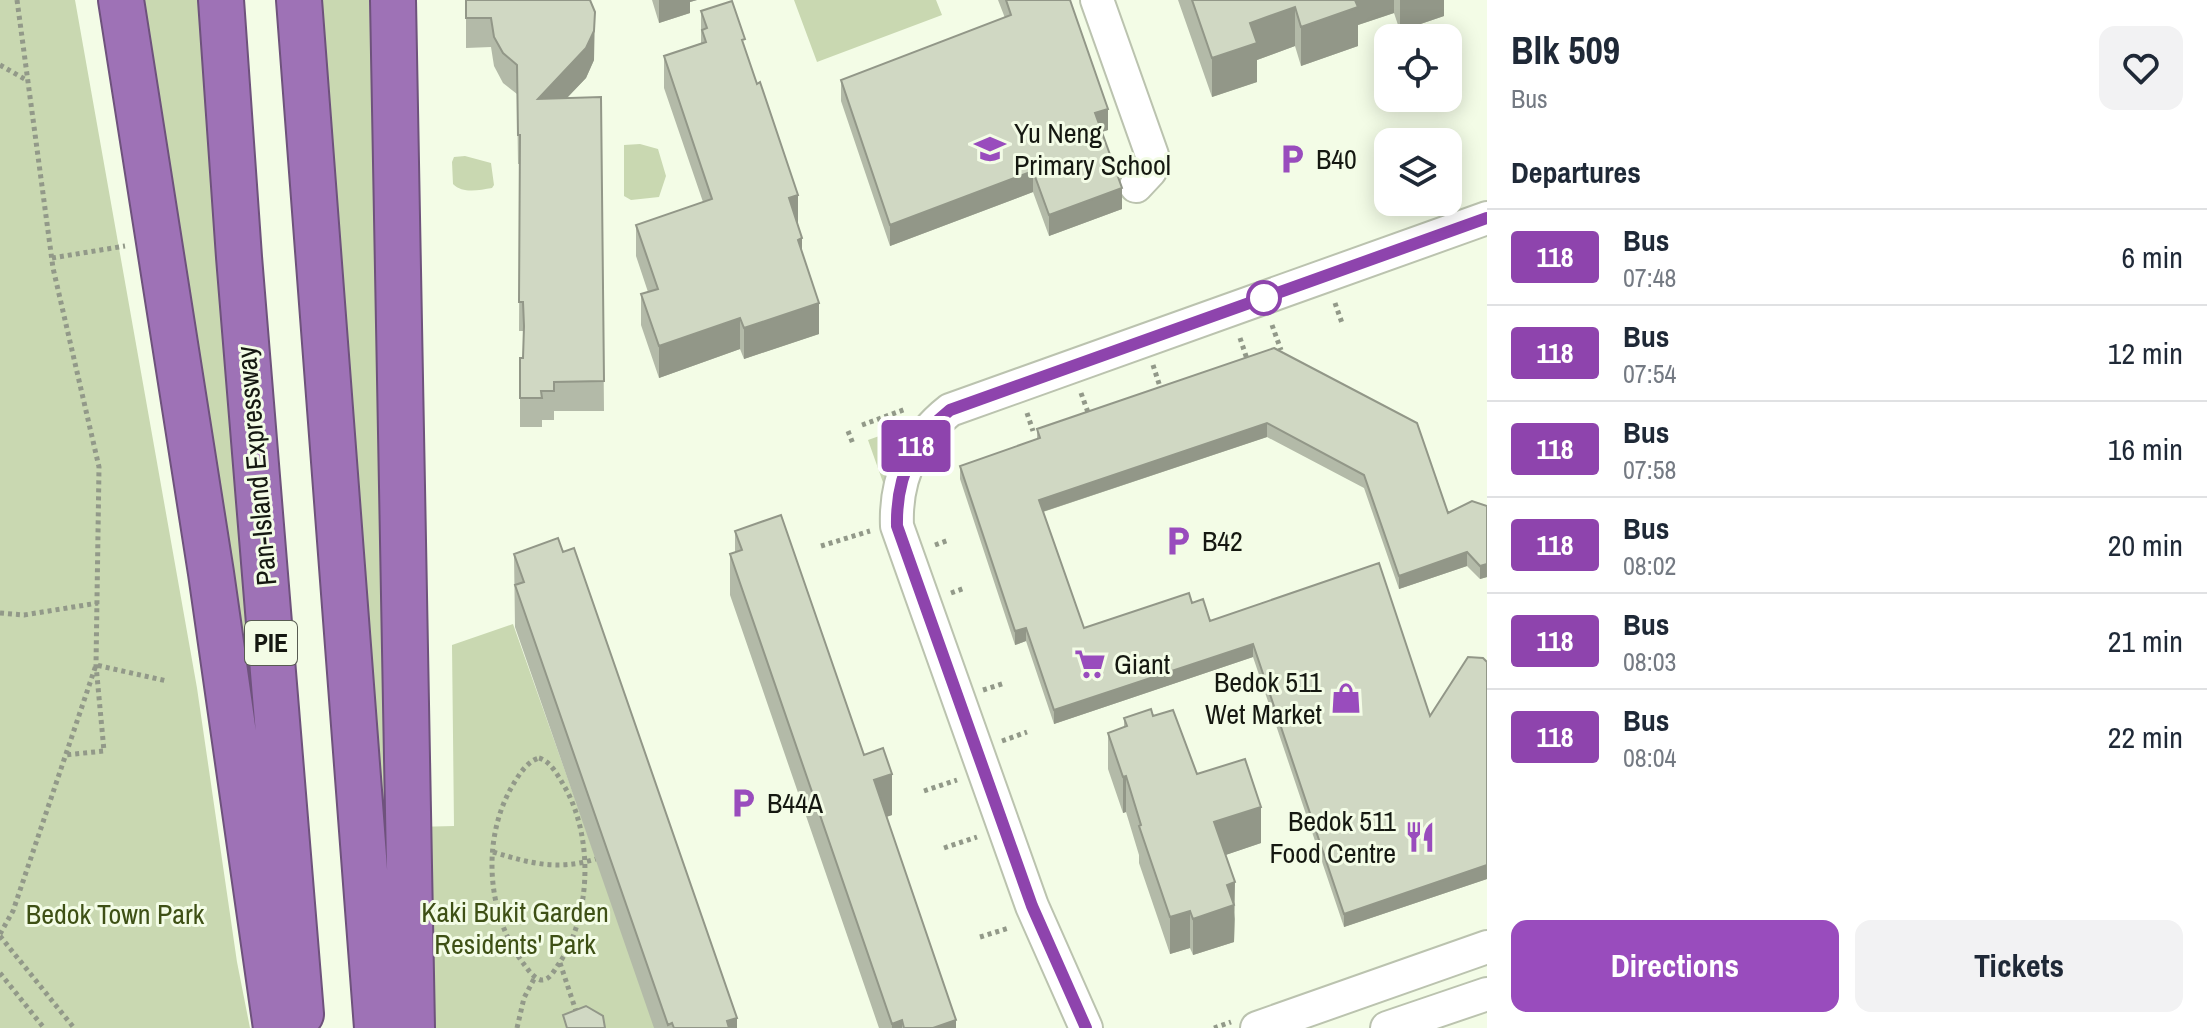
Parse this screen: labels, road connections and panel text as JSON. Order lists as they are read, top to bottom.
{
  "streets": {
    "highway": ["Pan-Island Expressway", "PIE"]
  },
  "parks": ["Kaki Bukit Garden Residents' Park", "Bedok Town Park"],
  "places": {
    "school or university": ["Yu Neng Primary School"],
    "parking": ["B40", "B42", "B44A"],
    "supermarket": ["Giant"],
    "shop": ["Bedok 511 Wet Market"],
    "restaurant": ["Bedok 511 Food Centre"]
  },
  "lines": ["bus line 118"],
  "page": {
    "on_map": "118",
    "heading": [
      ["Blk 509", "Bus"],
      "Departures"
    ],
    "list": [
      {
        "mark": "118",
        "name": "Bus",
        "note": "07:48",
        "value": "6 min"
      },
      {
        "mark": "118",
        "name": "Bus",
        "note": "07:54",
        "value": "12 min"
      },
      {
        "mark": "118",
        "name": "Bus",
        "note": "07:58",
        "value": "16 min"
      },
      {
        "mark": "118",
        "name": "Bus",
        "note": "08:02",
        "value": "20 min"
      },
      {
        "mark": "118",
        "name": "Bus",
        "note": "08:03",
        "value": "21 min"
      },
      {
        "mark": "118",
        "name": "Bus",
        "note": "08:04",
        "value": "22 min"
      }
    ],
    "buttons": ["Directions", "Tickets"]
  }
}
